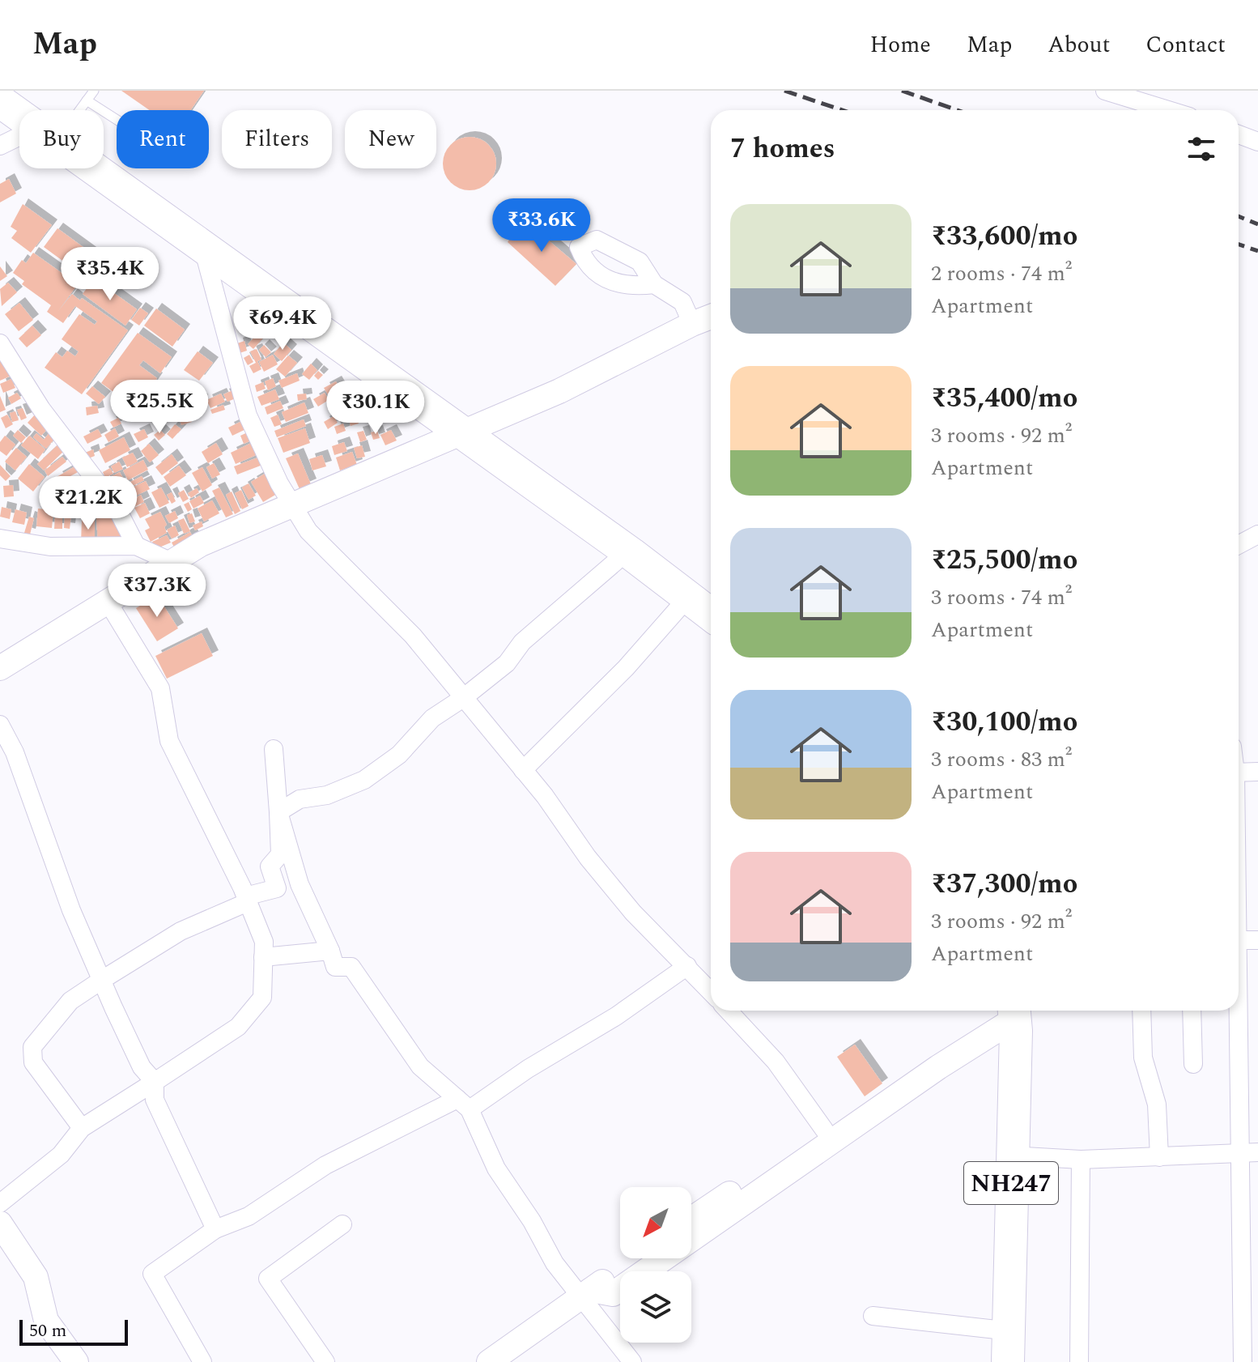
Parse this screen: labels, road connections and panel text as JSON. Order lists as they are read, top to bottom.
{
  "streets": {
    "highway": ["NH247"]
  },
  "scale_bar": "50 m",
  "north": "bottom left",
  "page": {
    "header": "Map",
    "nav": [
      "Home",
      "Map",
      "About",
      "Contact"
    ],
    "chip": [
      "Buy",
      "Rent",
      "Filters",
      "New"
    ],
    "heading": "7 homes",
    "list": [
      {
        "name": "₹33,600/mo",
        "note": "2 rooms · 74 m² · Apartment"
      },
      {
        "name": "₹35,400/mo",
        "note": "3 rooms · 92 m² · Apartment"
      },
      {
        "name": "₹25,500/mo",
        "note": "3 rooms · 74 m² · Apartment"
      },
      {
        "name": "₹30,100/mo",
        "note": "3 rooms · 83 m² · Apartment"
      },
      {
        "name": "₹37,300/mo",
        "note": "3 rooms · 92 m² · Apartment"
      }
    ],
    "price": [
      "₹33.6K",
      "₹35.4K",
      "₹69.4K",
      "₹25.5K",
      "₹30.1K",
      "₹21.2K",
      "₹37.3K"
    ],
    "scale": "50 m"
  }
}
